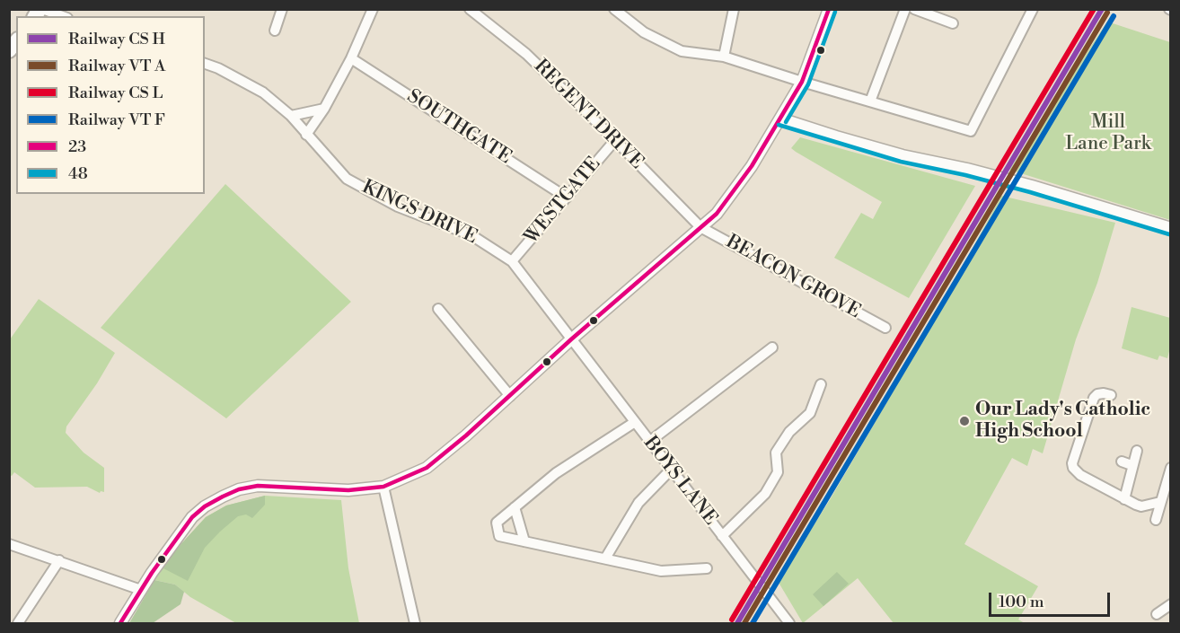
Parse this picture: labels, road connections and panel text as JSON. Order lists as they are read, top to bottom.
{
  "streets": {
    "street": [
      "REGENT DRIVE",
      "SOUTHGATE",
      "WESTGATE",
      "KINGS DRIVE",
      "BEACON GROVE",
      "BOYS LANE"
    ]
  },
  "crossings": [
    ["REGENT DRIVE", "WESTGATE"],
    ["REGENT DRIVE", "BEACON GROVE"],
    ["SOUTHGATE", "WESTGATE"],
    ["WESTGATE", "KINGS DRIVE"],
    ["KINGS DRIVE", "BOYS LANE"]
  ],
  "parks": ["Mill Lane Park"],
  "places": ["Our Lady's Catholic High School"],
  "lines": ["transit line 23", "transit line 48"],
  "legend": [
    "Railway CS H",
    "Railway VT A",
    "Railway CS L",
    "Railway VT F",
    "23",
    "48"
  ],
  "scale_bar": "100 m"
}
